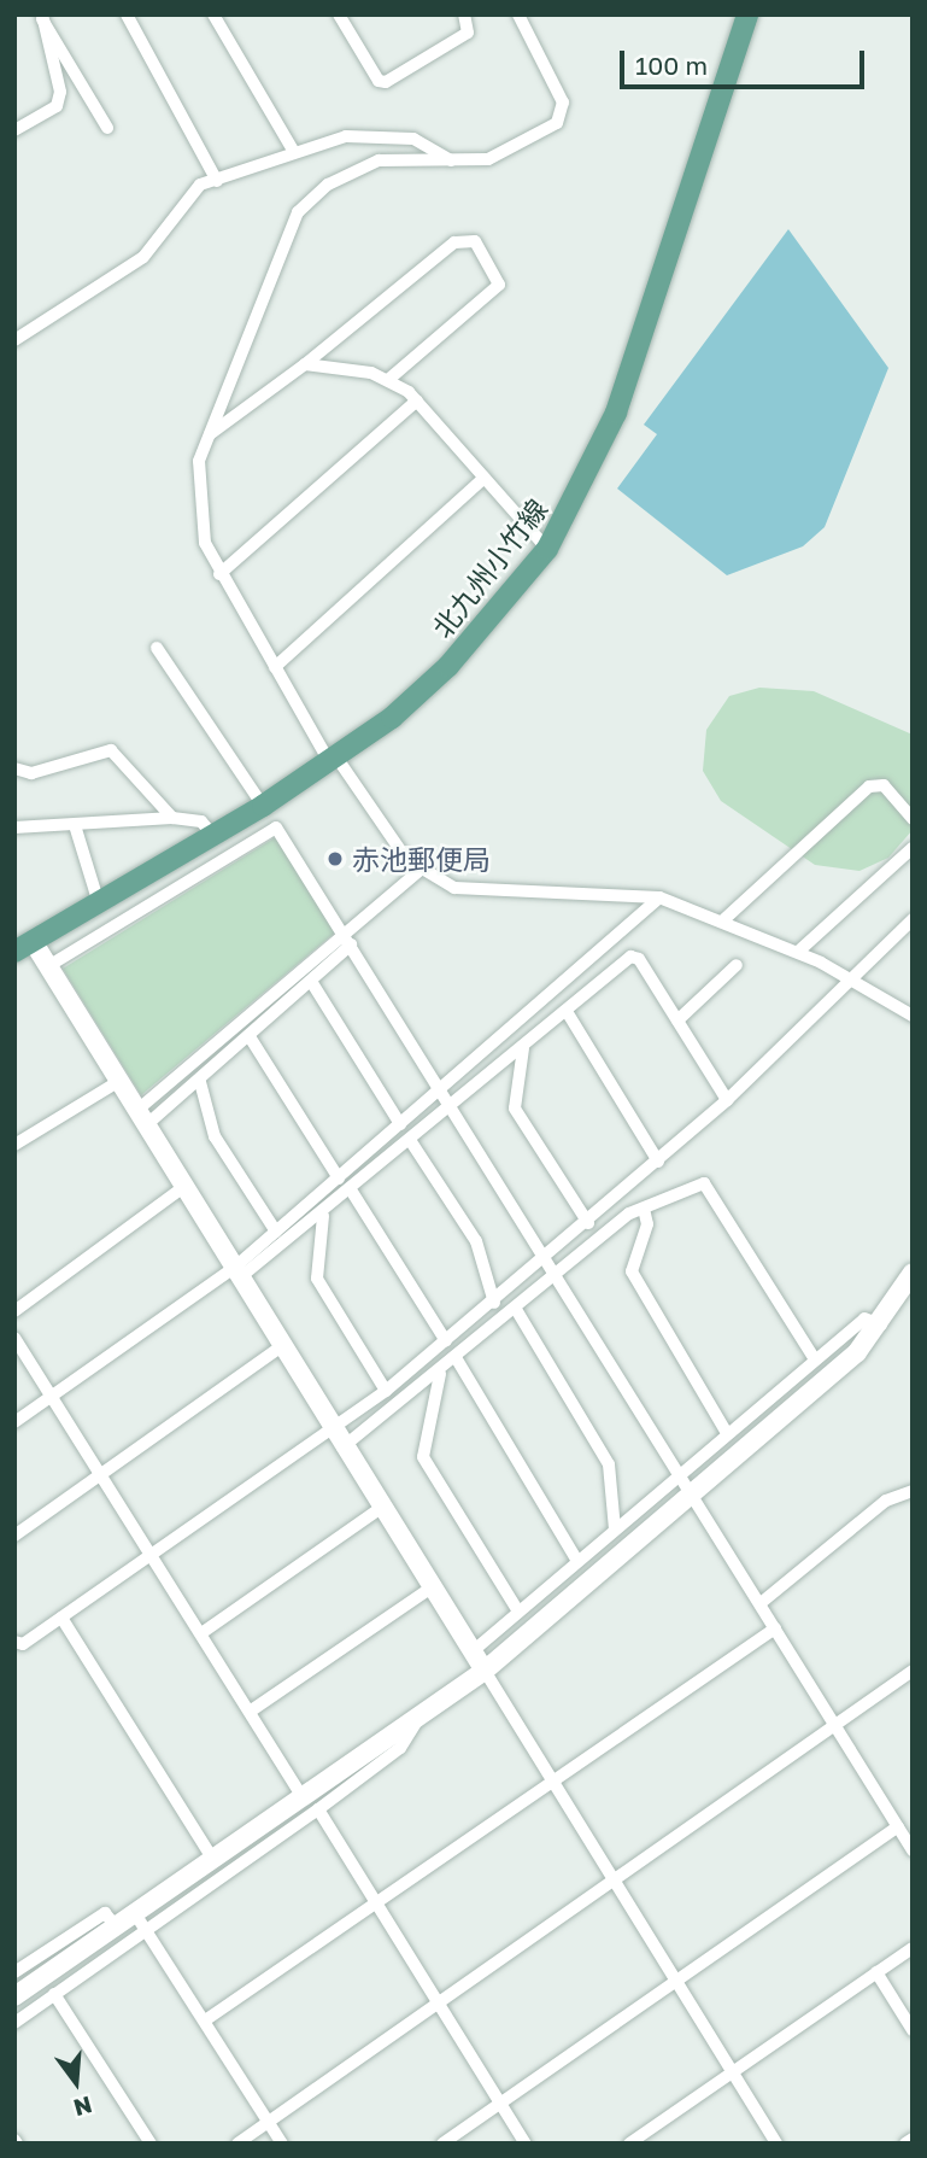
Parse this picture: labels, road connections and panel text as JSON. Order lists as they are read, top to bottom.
{
  "streets": {
    "main road": ["北九州小竹線"]
  },
  "places": ["赤池郵便局"],
  "scale_bar": "100 m",
  "north": "bottom"
}
